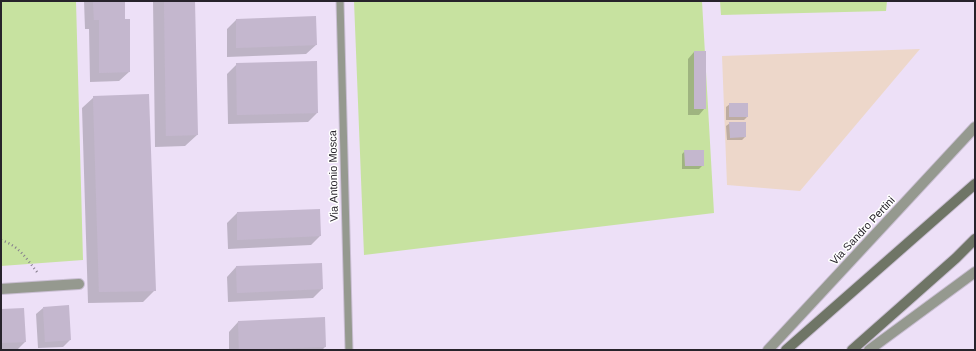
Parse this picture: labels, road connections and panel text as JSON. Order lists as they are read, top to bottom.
{
  "streets": {
    "street": ["Via Sandro Pertini"],
    "lane": ["Via Antonio Mosca"]
  }
}
